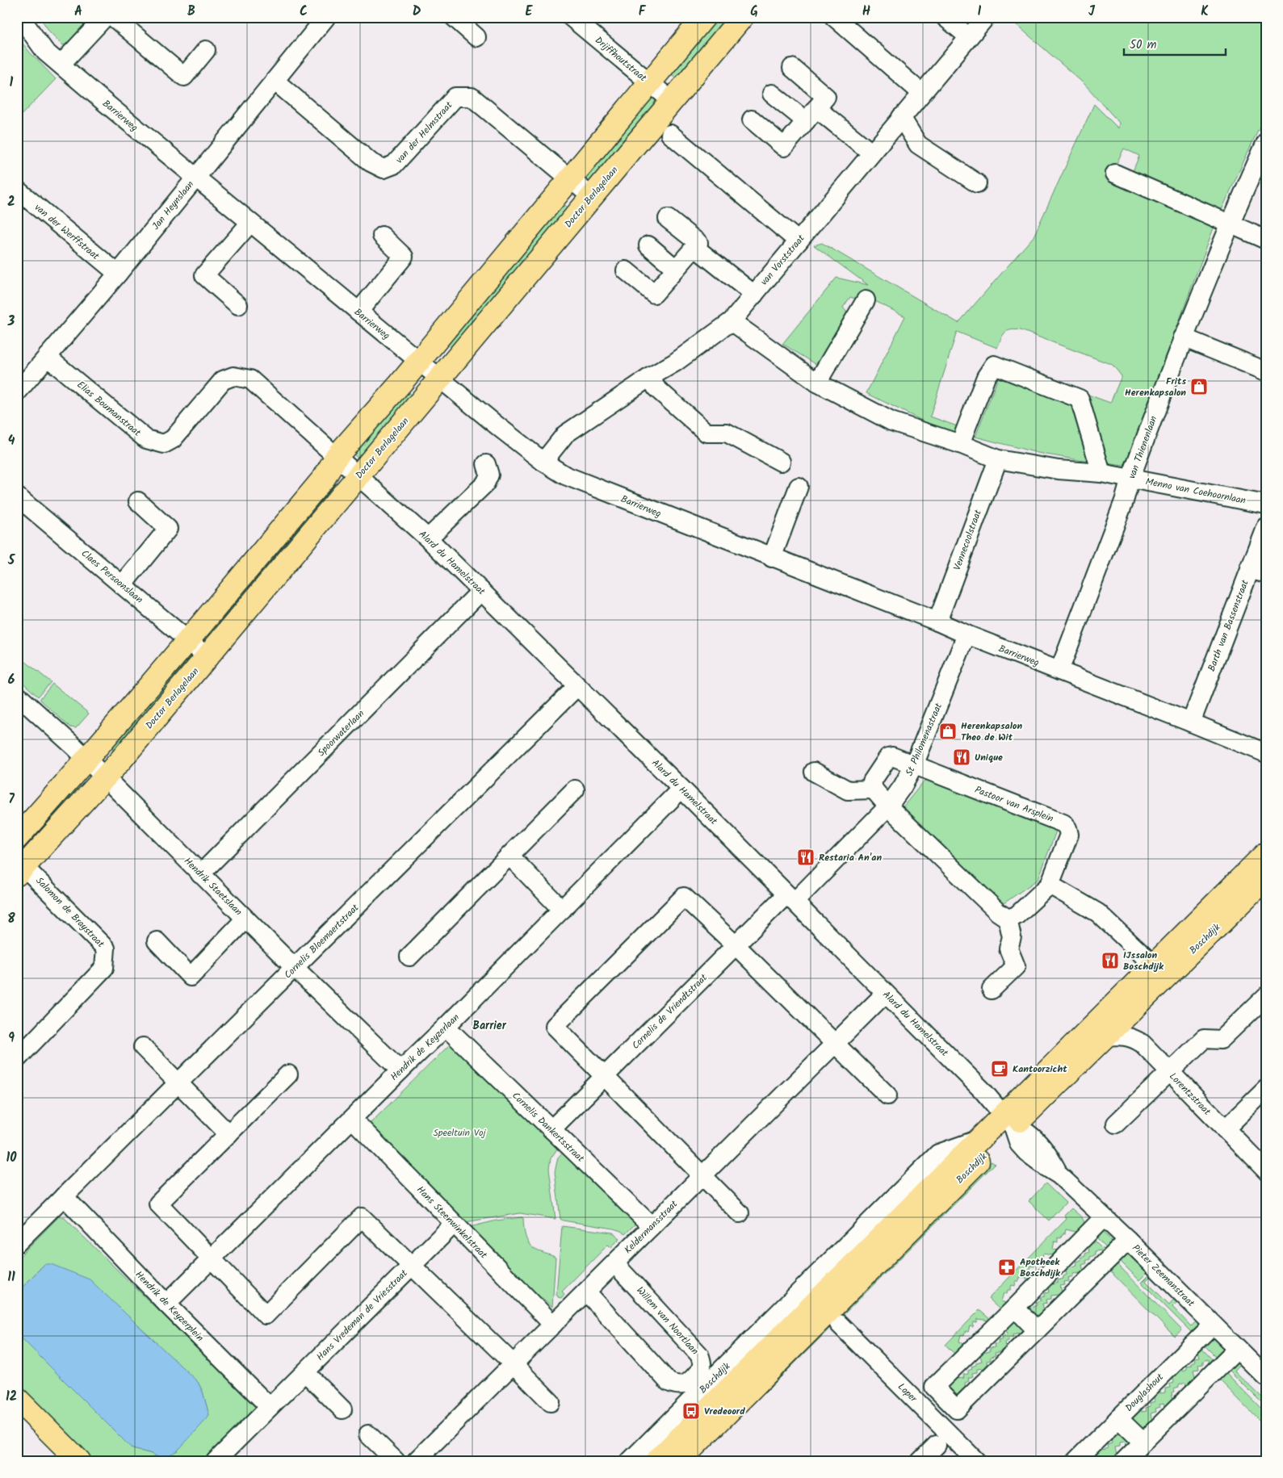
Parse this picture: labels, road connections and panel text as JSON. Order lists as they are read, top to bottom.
{
  "streets": {
    "main road": ["Doctor Berlagelaan", "Boschdijk"],
    "street": [
      "Drijffhoutstraat",
      "Barrierweg",
      "van der Helmstraat",
      "Jan Heynslaan",
      "van der Werffstraat",
      "van Vorststraat",
      "Elias Boumanstraat",
      "van Thienenlaan",
      "Menno van Coehoornlaan",
      "Vennecoolstraat",
      "Alard du Hamelstraat",
      "Claes Persoonslaan",
      "Barth van Bassenstraat",
      "Spoorwaterlaan",
      "St Philomenastraat",
      "Pastoor van Arsplein",
      "Hendrik Staetslaan",
      "Salomon de Braystraat",
      "Cornelis Bloemaertstraat",
      "Cornelis de Vriendtstraat",
      "Hendrik de Keyzerlaan",
      "Lorentzstraat",
      "Cornelis Dankertsstraat",
      "Hans Steenwinkelstraat",
      "Keldermansstraat",
      "Pieter Zeemanstraat",
      "Hendrik de Keyzerplein",
      "Hans Vredeman de Vriesstraat",
      "Willem van Noortlaan",
      "Loper",
      "Douglashout"
    ]
  },
  "crossings": [
    ["Drijffhoutstraat", "Doctor Berlagelaan"],
    ["Barrierweg", "Doctor Berlagelaan"],
    ["Barrierweg", "Jan Heynslaan"],
    ["Barrierweg", "van Vorststraat"],
    ["Barrierweg", "van Thienenlaan"],
    ["Barrierweg", "Vennecoolstraat"],
    ["Barrierweg", "Barth van Bassenstraat"],
    ["Barrierweg", "St Philomenastraat"],
    ["van der Helmstraat", "Doctor Berlagelaan"],
    ["van der Helmstraat", "Jan Heynslaan"],
    ["Doctor Berlagelaan", "Elias Boumanstraat"],
    ["Doctor Berlagelaan", "Alard du Hamelstraat"],
    ["Doctor Berlagelaan", "Claes Persoonslaan"],
    ["Doctor Berlagelaan", "Hendrik Staetslaan"],
    ["Doctor Berlagelaan", "Salomon de Braystraat"],
    ["Jan Heynslaan", "van der Werffstraat"],
    ["Jan Heynslaan", "Elias Boumanstraat"],
    ["van Vorststraat", "Menno van Coehoornlaan"],
    ["Elias Boumanstraat", "Alard du Hamelstraat"],
    ["van Thienenlaan", "Menno van Coehoornlaan"],
    ["Menno van Coehoornlaan", "Vennecoolstraat"],
    ["Alard du Hamelstraat", "Spoorwaterlaan"],
    ["Alard du Hamelstraat", "St Philomenastraat"],
    ["Alard du Hamelstraat", "Boschdijk"],
    ["Alard du Hamelstraat", "Cornelis Bloemaertstraat"],
    ["Alard du Hamelstraat", "Cornelis de Vriendtstraat"],
    ["Alard du Hamelstraat", "Hendrik de Keyzerlaan"],
    ["Alard du Hamelstraat", "Keldermansstraat"],
    ["Alard du Hamelstraat", "Pieter Zeemanstraat"],
    ["Spoorwaterlaan", "Hendrik Staetslaan"],
    ["St Philomenastraat", "Pastoor van Arsplein"],
    ["St Philomenastraat", "Cornelis de Vriendtstraat"],
    ["Hendrik Staetslaan", "Cornelis Bloemaertstraat"],
    ["Hendrik Staetslaan", "Hendrik de Keyzerlaan"],
    ["Boschdijk", "Lorentzstraat"],
    ["Boschdijk", "Pieter Zeemanstraat"],
    ["Cornelis Bloemaertstraat", "Hendrik de Keyzerplein"],
    ["Cornelis de Vriendtstraat", "Cornelis Dankertsstraat"],
    ["Hendrik de Keyzerlaan", "Cornelis Dankertsstraat"],
    ["Hendrik de Keyzerlaan", "Hans Steenwinkelstraat"],
    ["Hendrik de Keyzerlaan", "Hendrik de Keyzerplein"],
    ["Cornelis Dankertsstraat", "Keldermansstraat"],
    ["Hans Steenwinkelstraat", "Keldermansstraat"],
    ["Hans Steenwinkelstraat", "Hans Vredeman de Vriesstraat"],
    ["Keldermansstraat", "Willem van Noortlaan"],
    ["Pieter Zeemanstraat", "Douglashout"],
    ["Hendrik de Keyzerplein", "Hans Vredeman de Vriesstraat"]
  ],
  "districts": ["Barrier"],
  "parks": ["Speeltuin Voj"],
  "places": {
    "shop": ["Frits Herenkapsalon", "Herenkapsalon Theo de Wit"],
    "restaurant": ["Unique", "Restaria An'an", "IJssalon Boschdijk"],
    "cafe": ["Kantoorzicht"],
    "pharmacy": ["Apotheek Boschdijk"],
    "bus stop": ["Vredeoord"]
  },
  "scale_bar": "50 m",
  "grid": {
    "columns": [
      "A",
      "B",
      "C",
      "D",
      "E",
      "F",
      "G",
      "H",
      "I",
      "J",
      "K"
    ],
    "rows": [
      "1",
      "2",
      "3",
      "4",
      "5",
      "6",
      "7",
      "8",
      "9",
      "10",
      "11",
      "12"
    ]
  }
}
